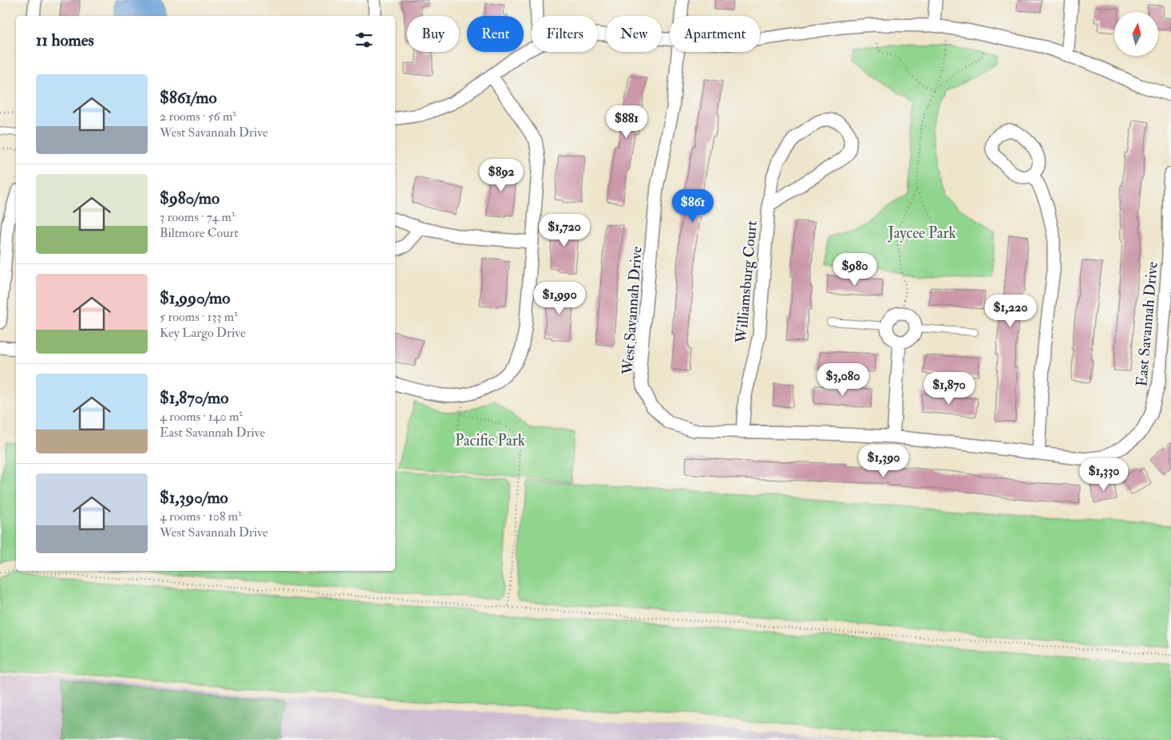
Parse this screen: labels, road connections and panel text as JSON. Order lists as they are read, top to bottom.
{
  "streets": {
    "street": ["Williamsburg Court", "West Savannah Drive", "East Savannah Drive"]
  },
  "crossings": [
    ["Williamsburg Court", "West Savannah Drive"],
    ["West Savannah Drive", "East Savannah Drive"]
  ],
  "parks": ["Jaycee Park", "Pacific Park"],
  "north": "top",
  "page": {
    "chip": [
      "Buy",
      "Rent",
      "Filters",
      "New",
      "Apartment"
    ],
    "heading": "11 homes",
    "list": [
      {
        "name": "$861/mo",
        "note": "2 rooms · 56 m² · West Savannah Drive"
      },
      {
        "name": "$980/mo",
        "note": "3 rooms · 74 m² · Biltmore Court"
      },
      {
        "name": "$1,990/mo",
        "note": "5 rooms · 133 m² · Key Largo Drive"
      },
      {
        "name": "$1,870/mo",
        "note": "4 rooms · 140 m² · East Savannah Drive"
      },
      {
        "name": "$1,390/mo",
        "note": "4 rooms · 108 m² · West Savannah Drive"
      }
    ],
    "price": [
      "$881",
      "$892",
      "$861",
      "$1,720",
      "$980",
      "$1,990",
      "$1,220",
      "$3,080",
      "$1,870",
      "$1,390",
      "$1,330"
    ]
  }
}
